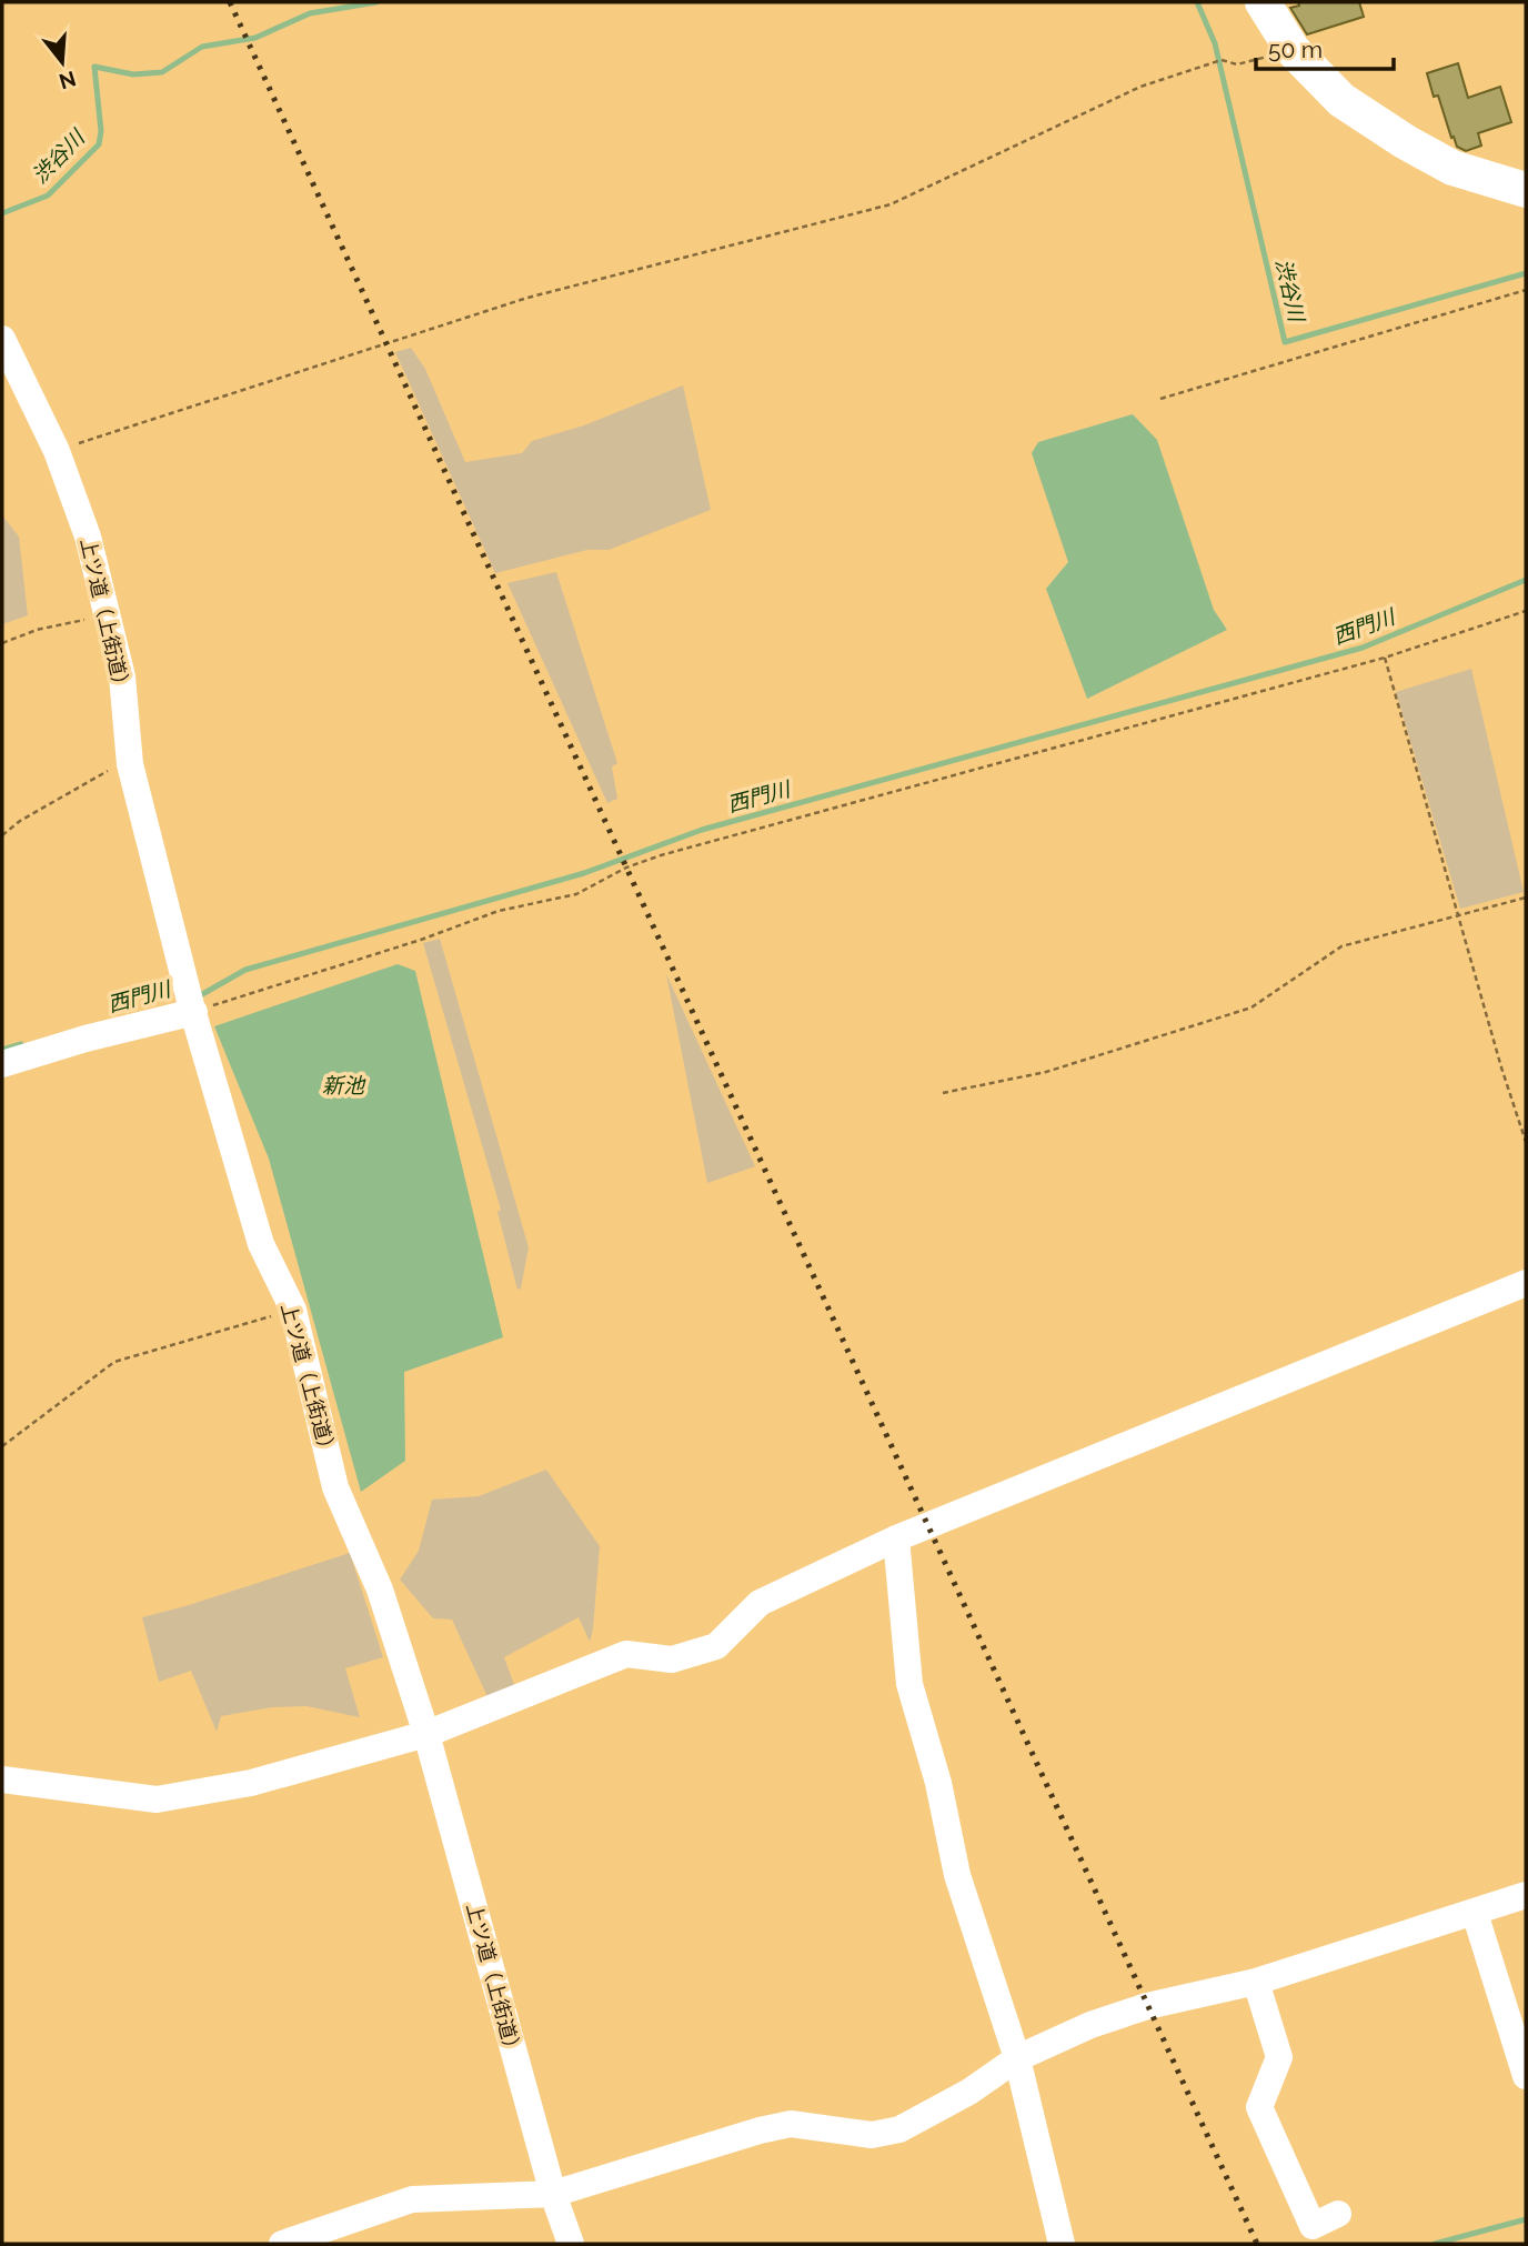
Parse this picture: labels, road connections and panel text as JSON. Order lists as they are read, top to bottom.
{
  "streets": {
    "street": ["上ツ道（上街道）"]
  },
  "water": ["渋谷川", "西門川", "新池"],
  "scale_bar": "50 m",
  "north": "bottom"
}
